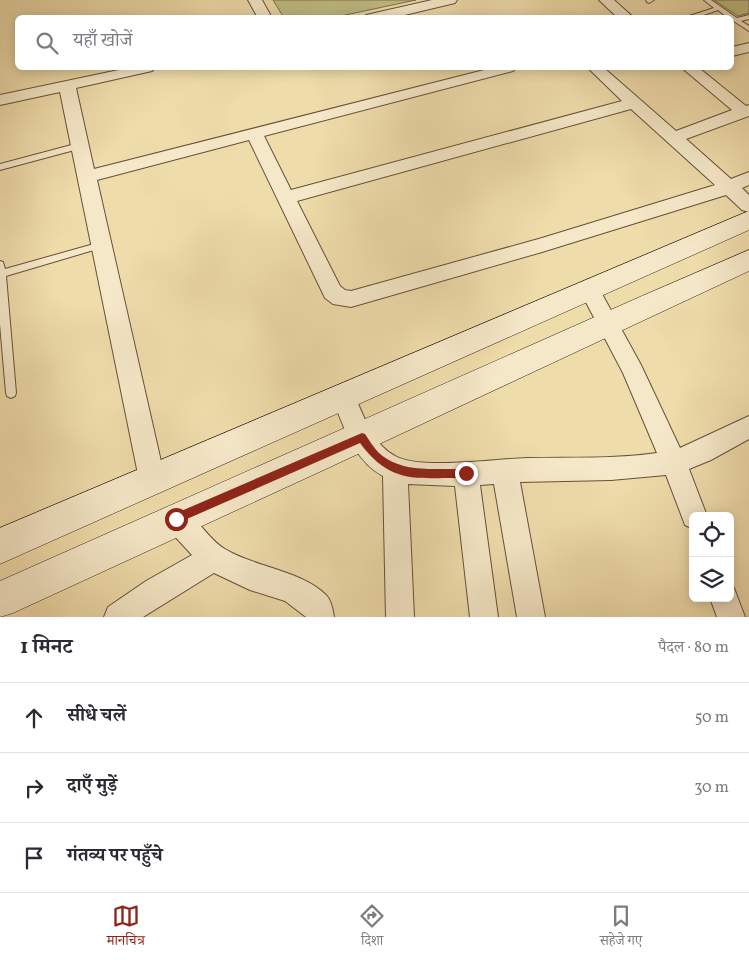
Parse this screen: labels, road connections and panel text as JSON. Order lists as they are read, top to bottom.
{
  "page": {
    "search": "यहाँ खोजें",
    "heading": ["1 मिनट", "पैदल · 80 m"],
    "list": [
      ["सीधे चलें", "50 m"],
      ["दाएँ मुड़ें", "30 m"],
      "गंतव्य पर पहुँचे"
    ],
    "nav": ["मानचित्र", "दिशा", "सहेजे गए"]
  }
}
